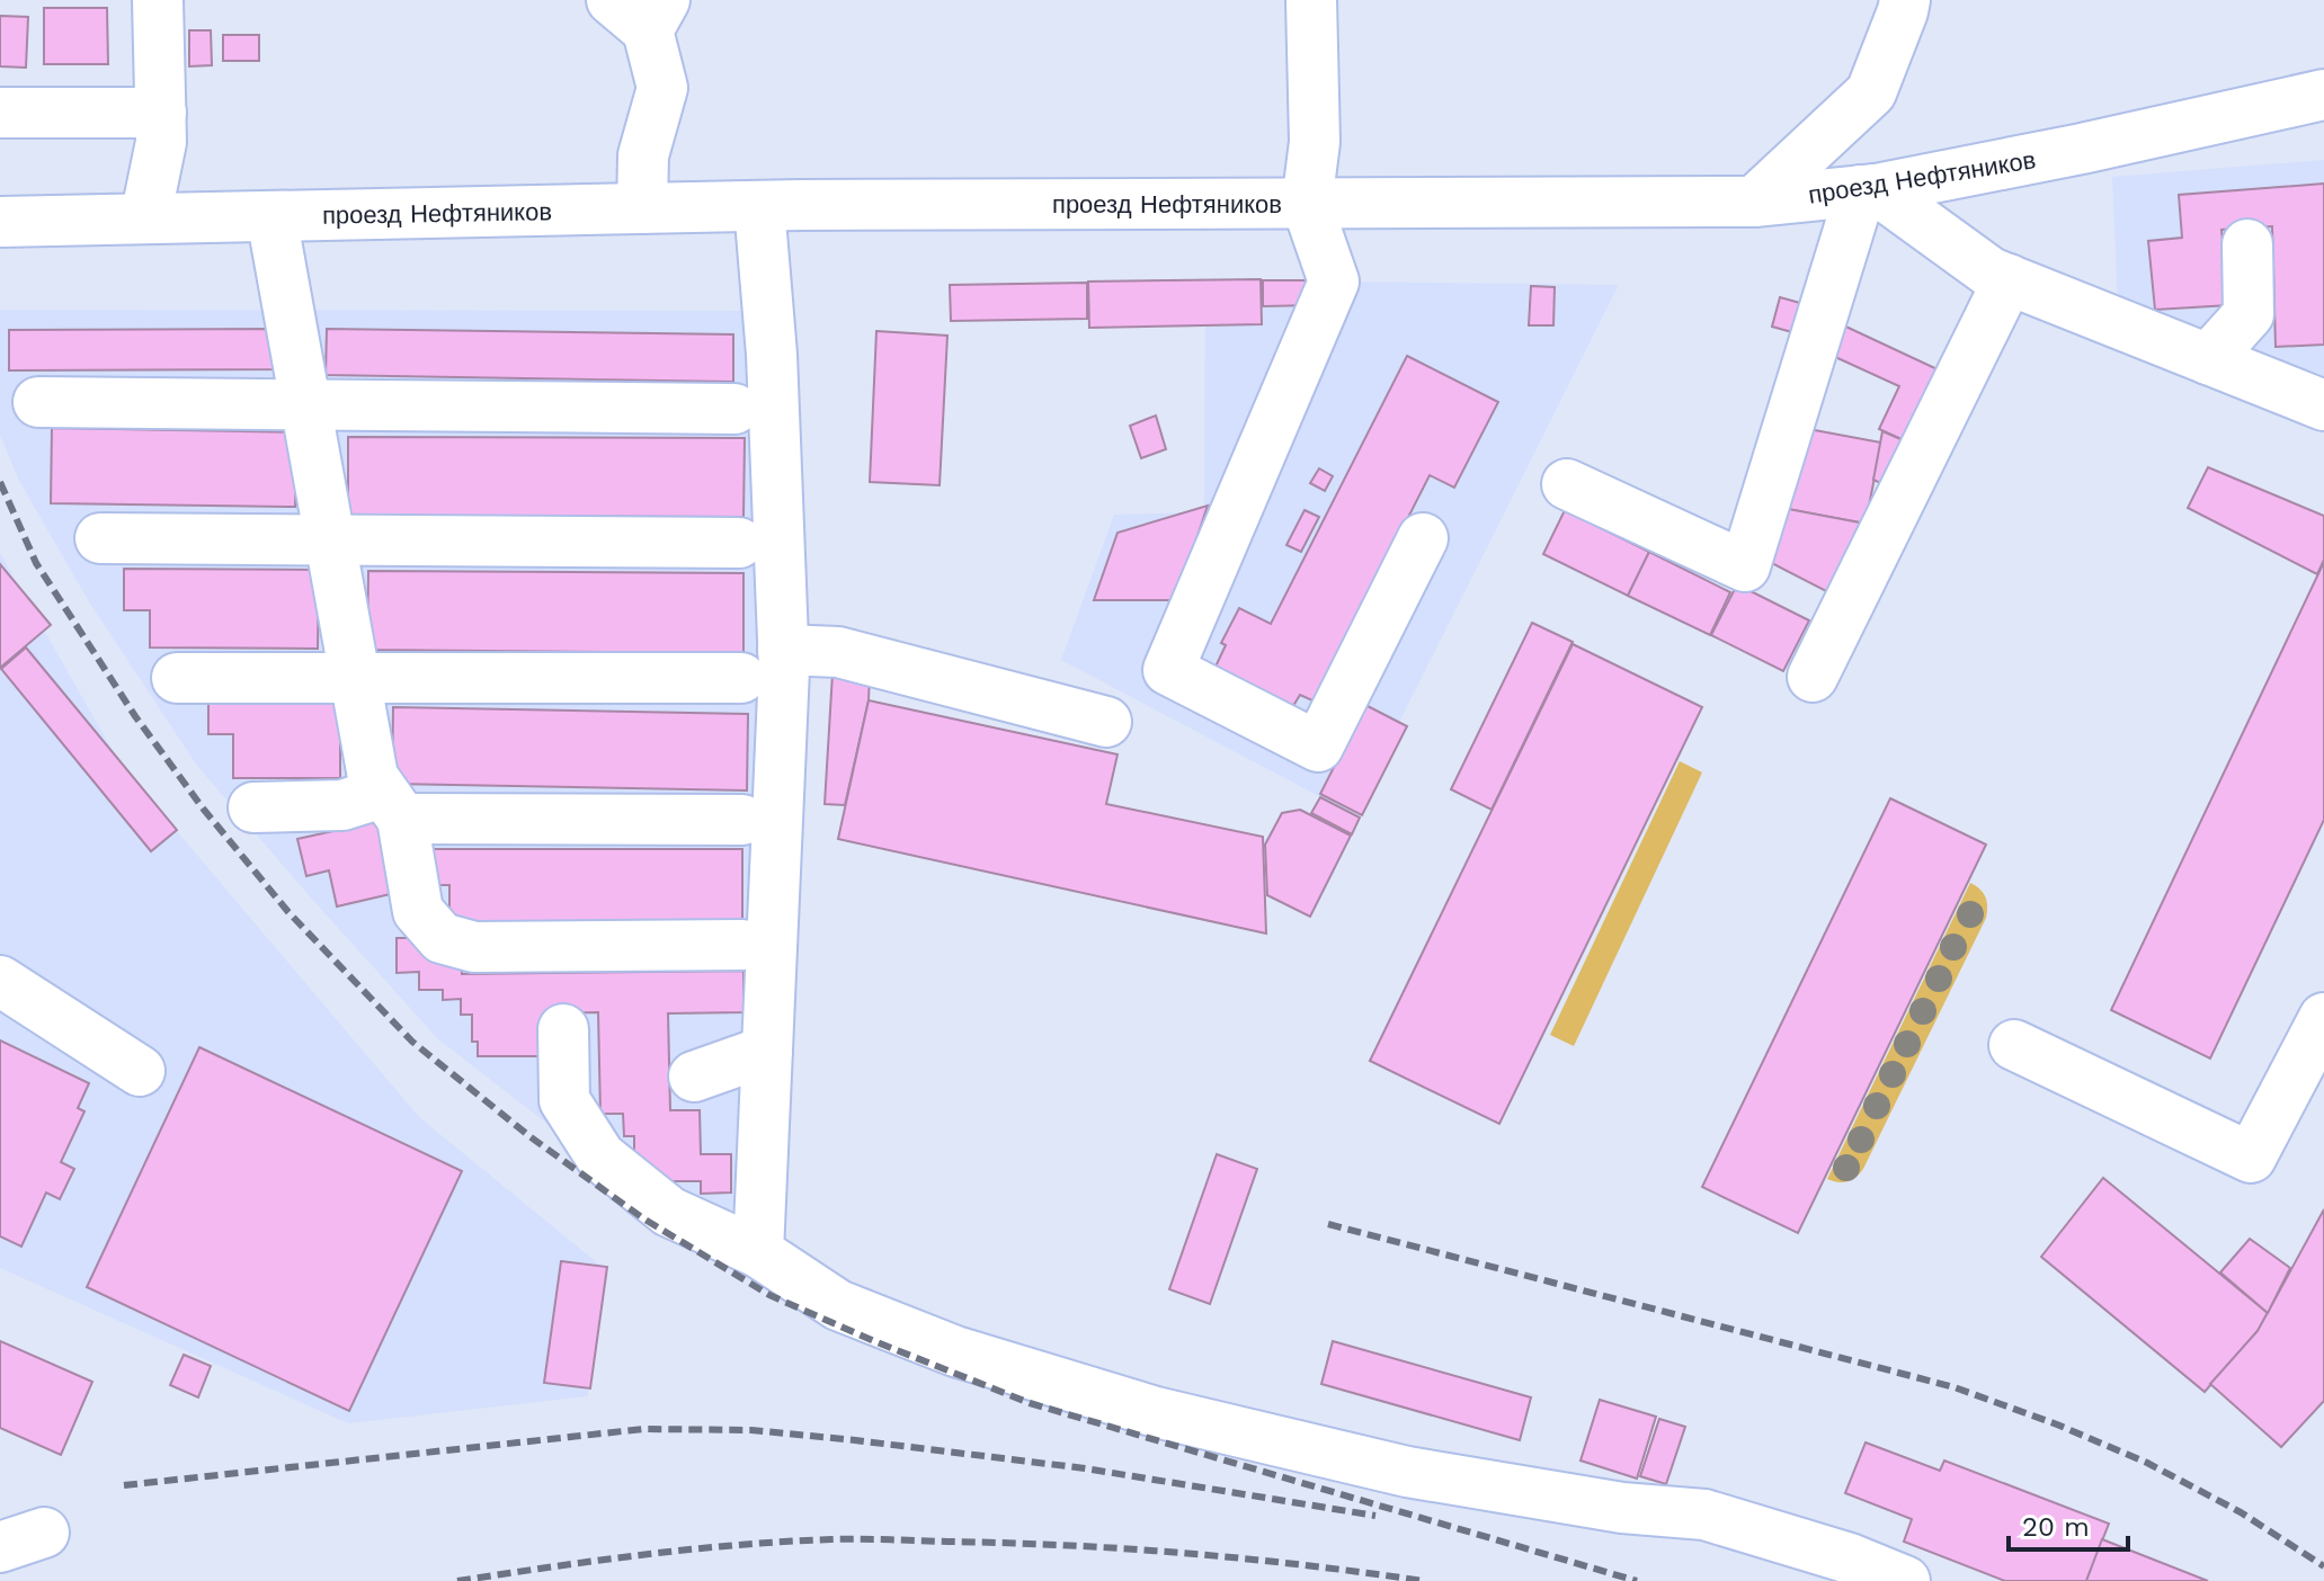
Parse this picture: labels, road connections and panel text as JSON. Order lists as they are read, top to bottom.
{
  "streets": {
    "street": ["проезд Нефтяников"]
  },
  "scale_bar": "20 m"
}
